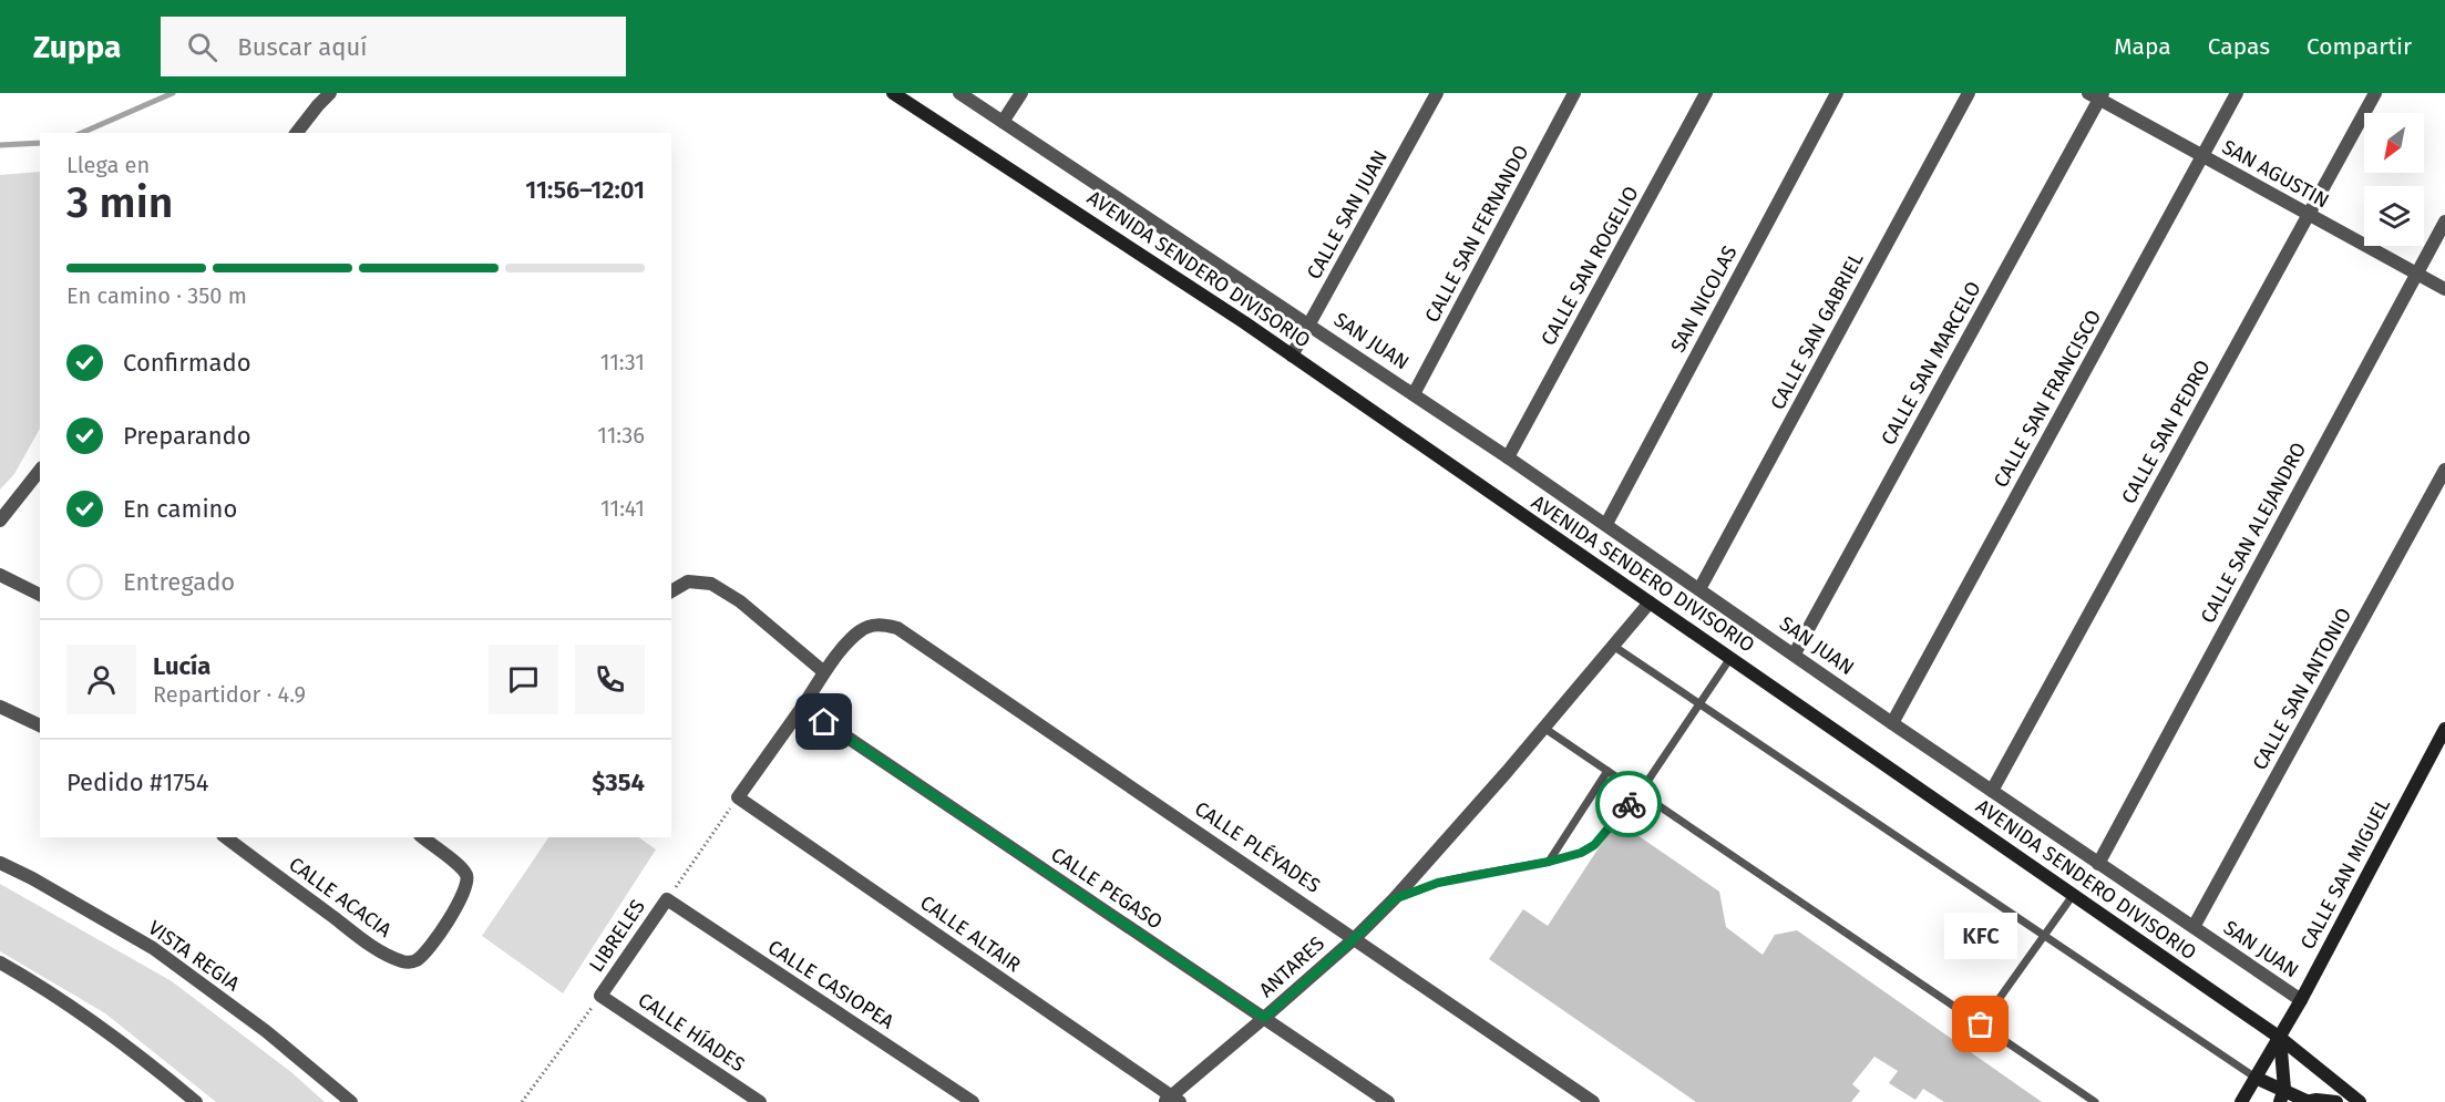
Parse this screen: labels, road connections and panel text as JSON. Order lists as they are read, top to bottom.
{
  "streets": {
    "street": [
      "SAN AGUSTIN",
      "CALLE SAN JUAN",
      "CALLE SAN FERNANDO",
      "CALLE SAN ROGELIO",
      "AVENIDA SENDERO DIVISORIO",
      "SAN NICOLAS",
      "CALLE SAN GABRIEL",
      "SAN JUAN",
      "CALLE SAN MARCELO",
      "CALLE SAN FRANCISCO",
      "CALLE SAN PEDRO",
      "CALLE SAN ALEJANDRO",
      "CALLE SAN ANTONIO",
      "CALLE PLÉYADES",
      "CALLE SAN MIGUEL",
      "CALLE PEGASO",
      "CALLE ACACIA",
      "CALLE ALTAIR",
      "LIBRELES",
      "VISTA REGIA",
      "ANTARES",
      "CALLE CASIOPEA",
      "CALLE HÍADES"
    ]
  },
  "crossings": [
    ["SAN AGUSTIN", "CALLE SAN MARCELO"],
    ["SAN AGUSTIN", "CALLE SAN FRANCISCO"],
    ["SAN AGUSTIN", "CALLE SAN PEDRO"],
    ["SAN AGUSTIN", "CALLE SAN ALEJANDRO"],
    ["CALLE SAN JUAN", "AVENIDA SENDERO DIVISORIO"],
    ["CALLE SAN JUAN", "SAN JUAN"],
    ["CALLE SAN FERNANDO", "SAN JUAN"],
    ["CALLE SAN ROGELIO", "SAN JUAN"],
    ["AVENIDA SENDERO DIVISORIO", "SAN JUAN"],
    ["AVENIDA SENDERO DIVISORIO", "CALLE SAN MIGUEL"],
    ["AVENIDA SENDERO DIVISORIO", "ANTARES"],
    ["SAN NICOLAS", "SAN JUAN"],
    ["CALLE SAN GABRIEL", "SAN JUAN"],
    ["SAN JUAN", "CALLE SAN MARCELO"],
    ["SAN JUAN", "CALLE SAN FRANCISCO"],
    ["SAN JUAN", "CALLE SAN PEDRO"],
    ["SAN JUAN", "CALLE SAN ALEJANDRO"],
    ["SAN JUAN", "CALLE SAN ANTONIO"],
    ["SAN JUAN", "CALLE SAN MIGUEL"],
    ["CALLE PLÉYADES", "ANTARES"],
    ["CALLE PEGASO", "ANTARES"],
    ["CALLE ALTAIR", "ANTARES"],
    ["LIBRELES", "CALLE CASIOPEA"],
    ["LIBRELES", "CALLE HÍADES"]
  ],
  "places": ["KFC"],
  "north": "bottom left",
  "page": {
    "header": "Zuppa",
    "search": "Buscar aquí",
    "nav": ["Mapa", "Capas", "Compartir"],
    "heading": ["3 min", "Llega en", "11:56–12:01"],
    "panel": [
      "Lucía",
      "Repartidor · 4.9",
      "Pedido #1754",
      "$354"
    ],
    "bar": "En camino · 350 m",
    "list": [
      ["Confirmado", "11:31"],
      ["Preparando", "11:36"],
      ["En camino", "11:41"],
      "Entregado"
    ],
    "bubble": "KFC"
  }
}
